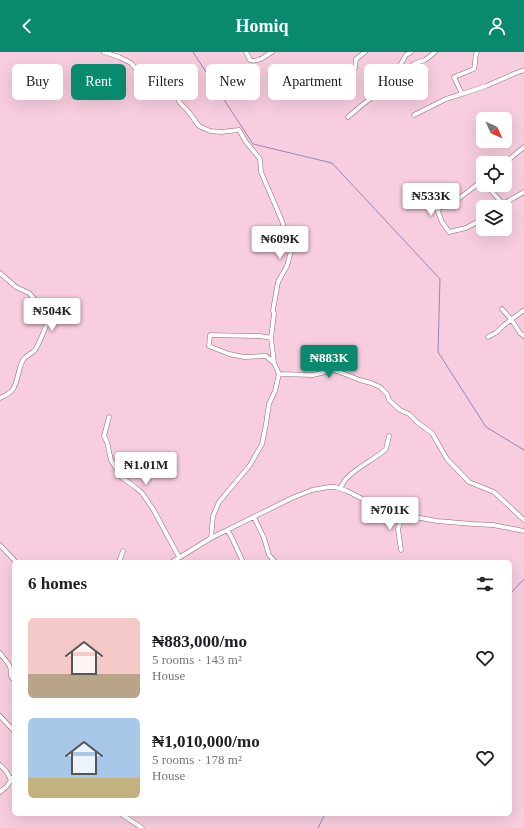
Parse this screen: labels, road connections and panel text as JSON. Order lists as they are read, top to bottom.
{
  "north": "bottom right",
  "page": {
    "header": "Homiq",
    "chip": [
      "Buy",
      "Rent",
      "Filters",
      "New",
      "Apartment",
      "House"
    ],
    "price": [
      "₦533K",
      "₦609K",
      "₦504K",
      "₦883K",
      "₦1.01M",
      "₦701K"
    ],
    "heading": "6 homes",
    "list": [
      {
        "name": "₦883,000/mo",
        "note": "5 rooms · 143 m² · House"
      },
      {
        "name": "₦1,010,000/mo",
        "note": "5 rooms · 178 m² · House"
      }
    ]
  }
}
